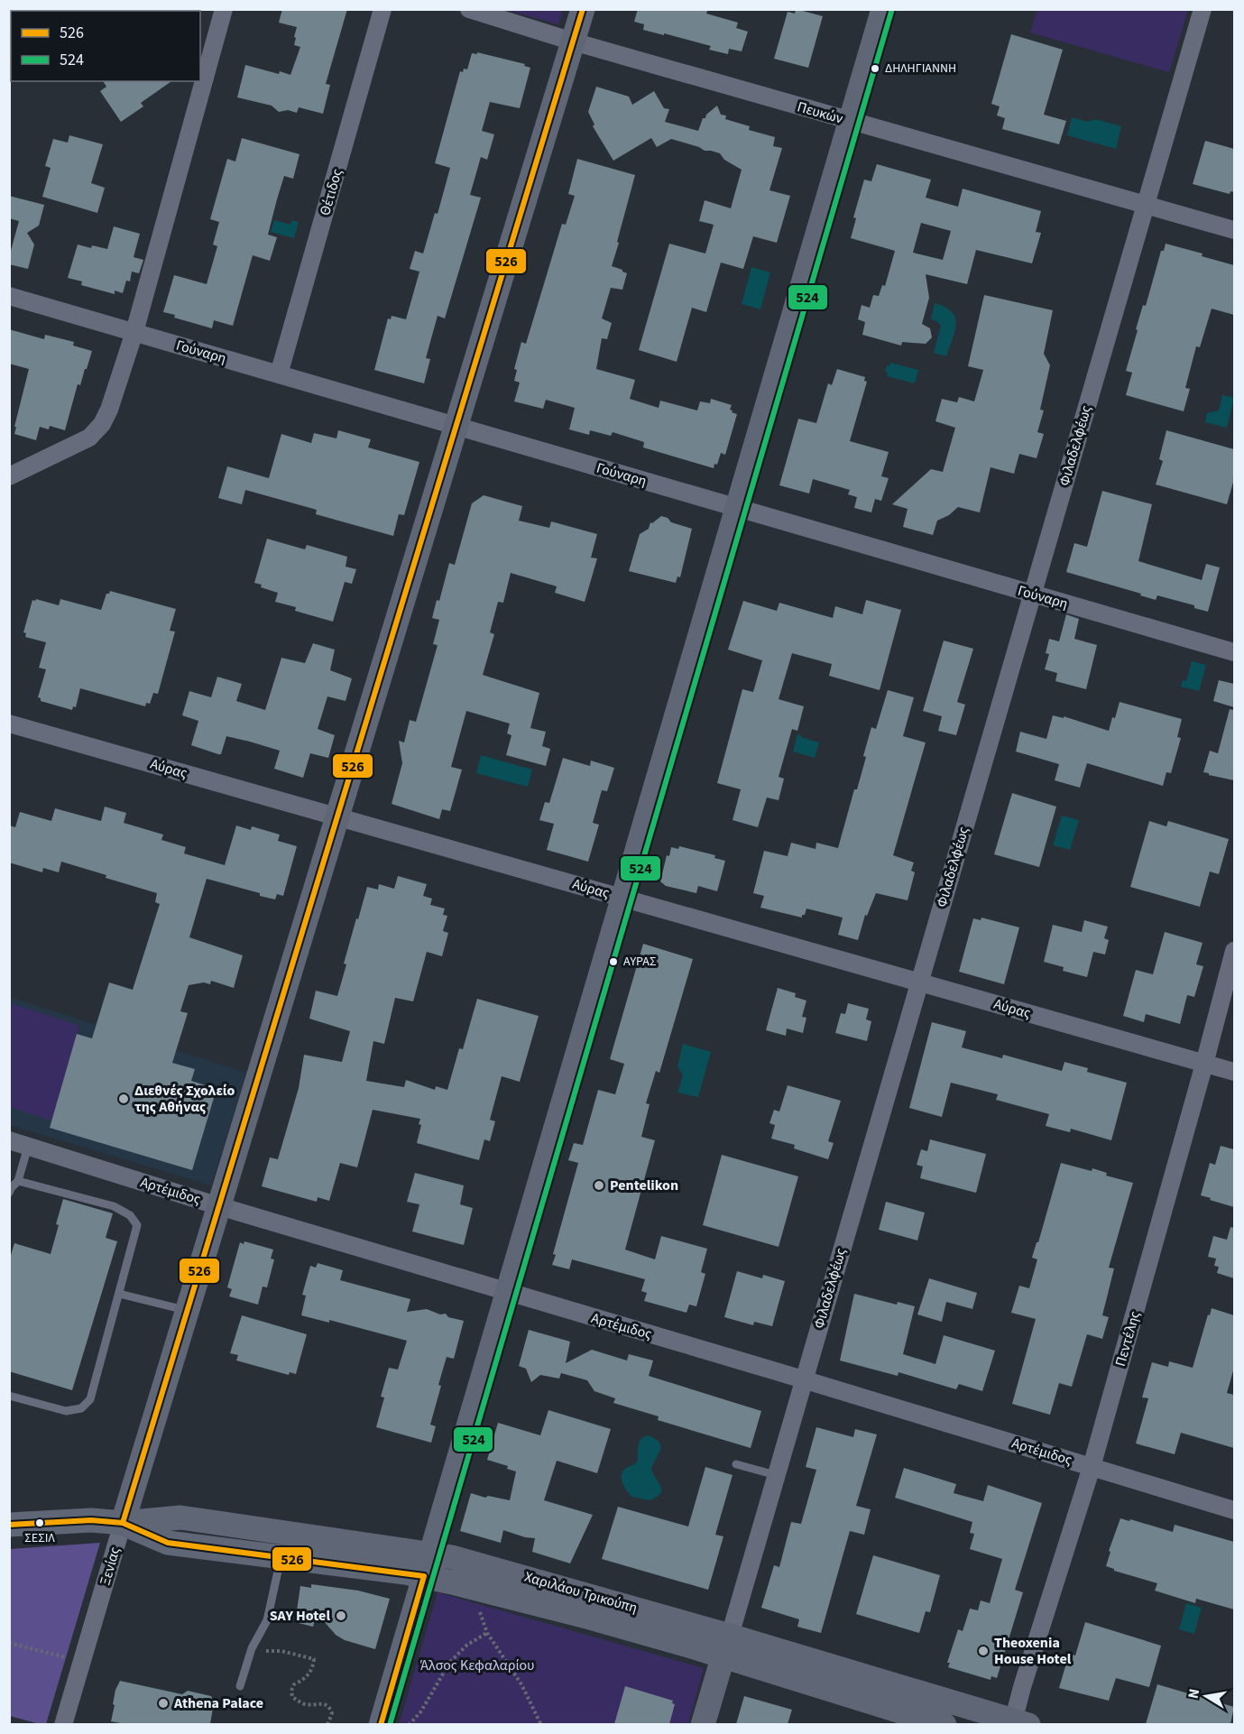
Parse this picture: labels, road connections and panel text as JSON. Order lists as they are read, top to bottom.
{
  "streets": {
    "street": [
      "Πευκών",
      "Θέτιδος",
      "Γούναρη",
      "Φιλαδελφέως",
      "Αύρας",
      "Αρτέμιδος",
      "Πεντέλης",
      "Ξενίας",
      "Χαριλάου Τρικούπη"
    ]
  },
  "crossings": [
    ["Πευκών", "Φιλαδελφέως"],
    ["Πευκών", "Ξενίας"],
    ["Θέτιδος", "Γούναρη"],
    ["Γούναρη", "Φιλαδελφέως"],
    ["Γούναρη", "Ξενίας"],
    ["Φιλαδελφέως", "Αύρας"],
    ["Φιλαδελφέως", "Αρτέμιδος"],
    ["Φιλαδελφέως", "Χαριλάου Τρικούπη"],
    ["Αύρας", "Πεντέλης"],
    ["Αύρας", "Ξενίας"],
    ["Αρτέμιδος", "Πεντέλης"],
    ["Αρτέμιδος", "Ξενίας"],
    ["Πεντέλης", "Χαριλάου Τρικούπη"],
    ["Ξενίας", "Χαριλάου Τρικούπη"]
  ],
  "parks": ["Άλσος Κεφαλαρίου"],
  "places": [
    "ΔΗΛΗΓΙΑΝΝΗ",
    "ΑΥΡΑΣ",
    "Διεθνές Σχολείο της Αθήνας",
    "Pentelikon",
    "ΣΕΣΙΛ",
    "SAY Hotel",
    "Theoxenia House Hotel",
    "Athena Palace"
  ],
  "lines": ["transit line 526", "transit line 524"],
  "legend": ["526", "524"],
  "north": "left"
}
